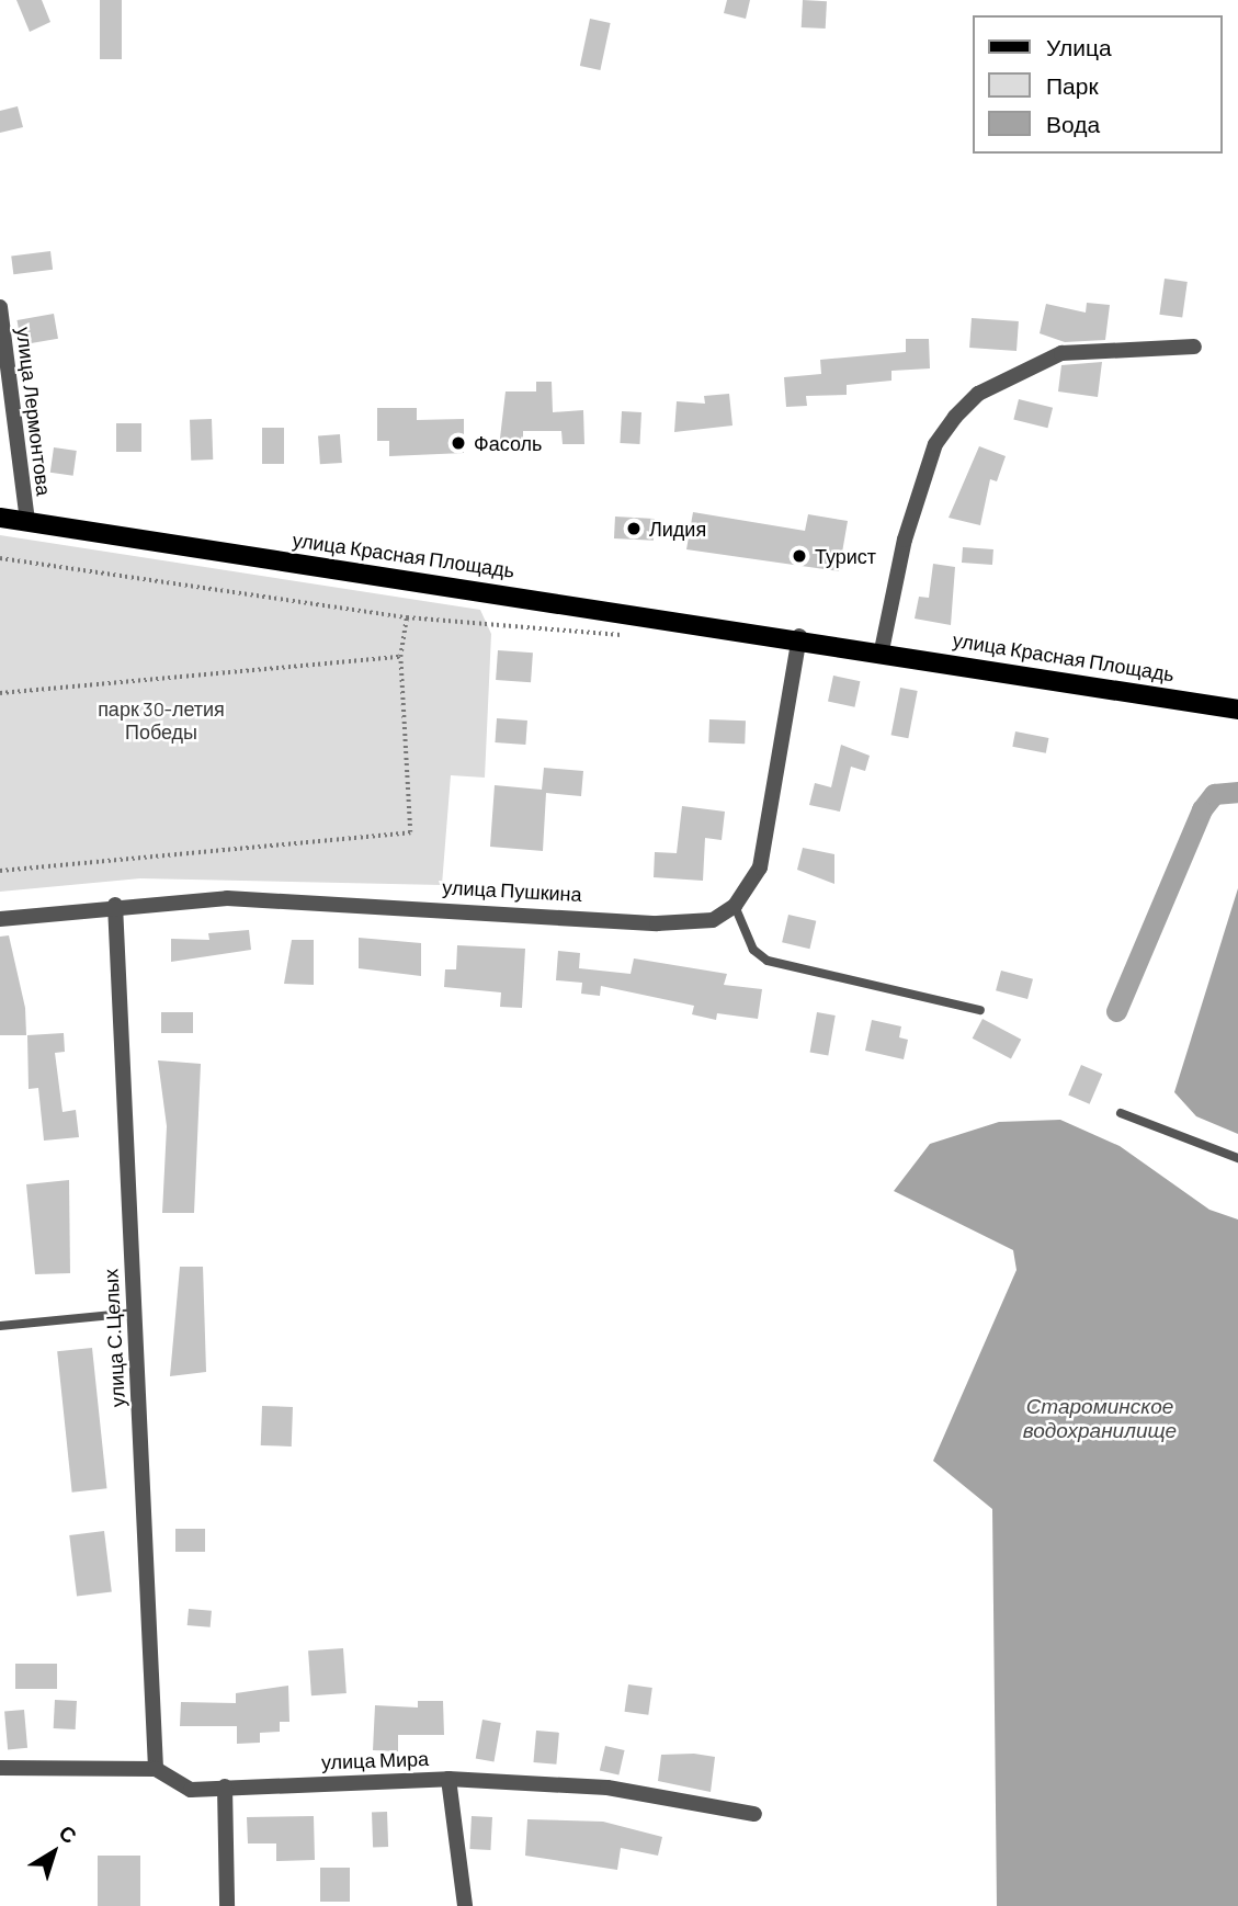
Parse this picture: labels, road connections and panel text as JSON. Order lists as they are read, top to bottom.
{
  "streets": {
    "main road": ["улица Красная Площадь"],
    "street": [
      "улица Лермонтова",
      "улица Пушкина",
      "улица С.Целых",
      "улица Мира"
    ]
  },
  "crossings": [
    ["улица Лермонтова", "улица Красная Площадь"],
    ["улица Пушкина", "улица С.Целых"],
    ["улица С.Целых", "улица Мира"]
  ],
  "water": ["Староминское водохранилище"],
  "parks": ["парк 30-летия Победы"],
  "places": ["Фасоль", "Лидия", "Турист"],
  "legend": ["Улица", "Парк", "Вода"],
  "north": "top right"
}
